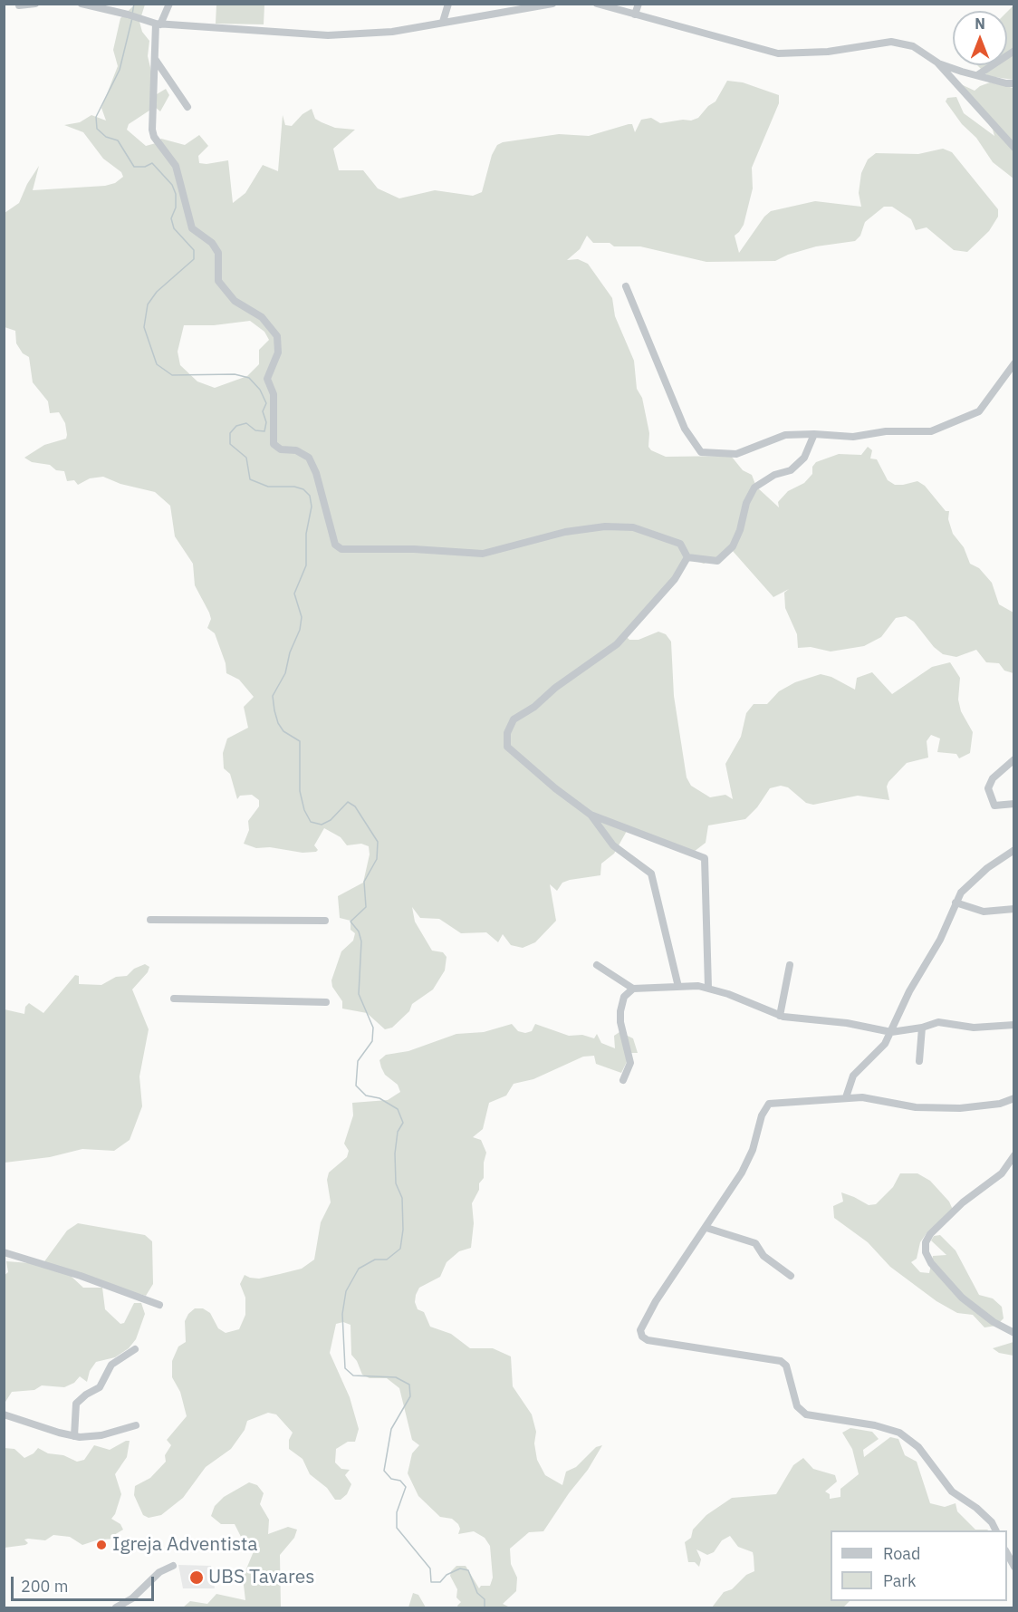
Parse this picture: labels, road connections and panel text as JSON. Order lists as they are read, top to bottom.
{
  "places": ["Igreja Adventista", "UBS Tavares"],
  "legend": ["Road", "Park"],
  "scale_bar": "200 m",
  "north": "top"
}
